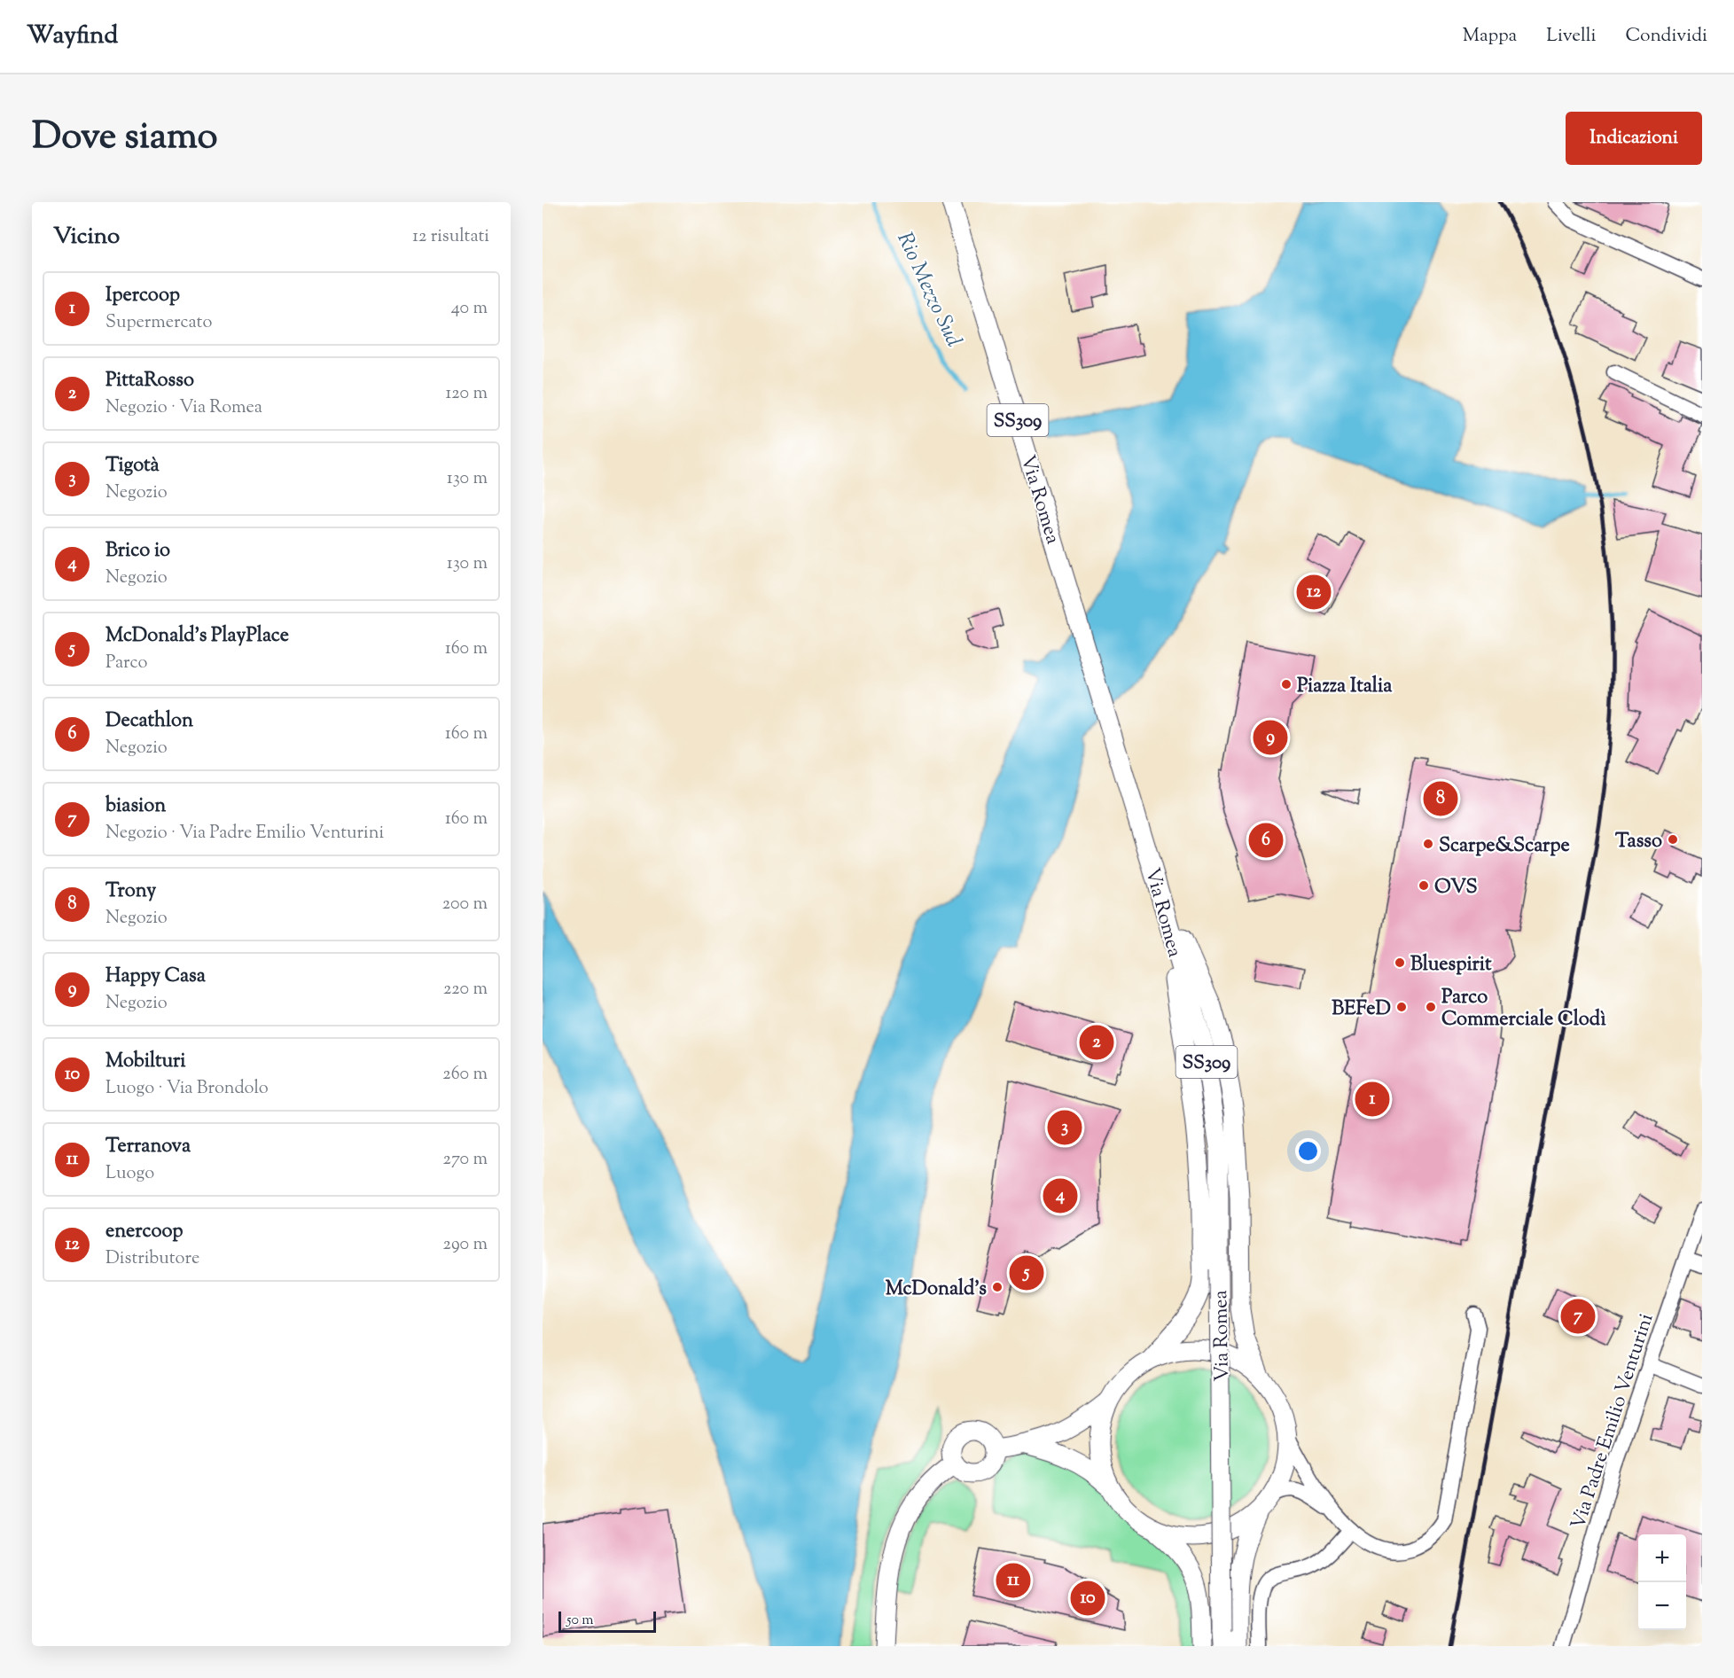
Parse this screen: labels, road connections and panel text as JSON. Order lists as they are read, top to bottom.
{
  "streets": {
    "main road": ["SS309", "Via Romea"],
    "street": ["Via Padre Emilio Venturini"]
  },
  "water": ["Rio Mezzo Sud"],
  "places": [
    "Piazza Italia",
    "Tasso",
    "Scarpe&Scarpe",
    "OVS",
    "Bluespirit",
    "BEFeD",
    "Parco Commerciale Clodì",
    "McDonald's"
  ],
  "scale_bar": "50 m",
  "page": {
    "header": "Wayfind",
    "nav": ["Mappa", "Livelli", "Condividi"],
    "title": "Dove siamo",
    "buttons": "Indicazioni",
    "heading": ["Vicino", "12 risultati"],
    "list": [
      {
        "mark": "1",
        "name": "Ipercoop",
        "note": "Supermercato",
        "value": "40 m"
      },
      {
        "mark": "2",
        "name": "PittaRosso",
        "note": "Negozio · Via Romea",
        "value": "120 m"
      },
      {
        "mark": "3",
        "name": "Tigotà",
        "note": "Negozio",
        "value": "130 m"
      },
      {
        "mark": "4",
        "name": "Brico io",
        "note": "Negozio",
        "value": "130 m"
      },
      {
        "mark": "5",
        "name": "McDonald's PlayPlace",
        "note": "Parco",
        "value": "160 m"
      },
      {
        "mark": "6",
        "name": "Decathlon",
        "note": "Negozio",
        "value": "160 m"
      },
      {
        "mark": "7",
        "name": "biasion",
        "note": "Negozio · Via Padre Emilio Venturini",
        "value": "160 m"
      },
      {
        "mark": "8",
        "name": "Trony",
        "note": "Negozio",
        "value": "200 m"
      },
      {
        "mark": "9",
        "name": "Happy Casa",
        "note": "Negozio",
        "value": "220 m"
      },
      {
        "mark": "10",
        "name": "Mobilturi",
        "note": "Luogo · Via Brondolo",
        "value": "260 m"
      },
      {
        "mark": "11",
        "name": "Terranova",
        "note": "Luogo",
        "value": "270 m"
      },
      {
        "mark": "12",
        "name": "enercoop",
        "note": "Distributore",
        "value": "290 m"
      }
    ],
    "pins": [
      "12",
      "9",
      "8",
      "6",
      "2",
      "1",
      "3",
      "4",
      "5",
      "7",
      "11",
      "10"
    ],
    "map_buttons": ["+", "−"],
    "scale": "50 m"
  }
}
